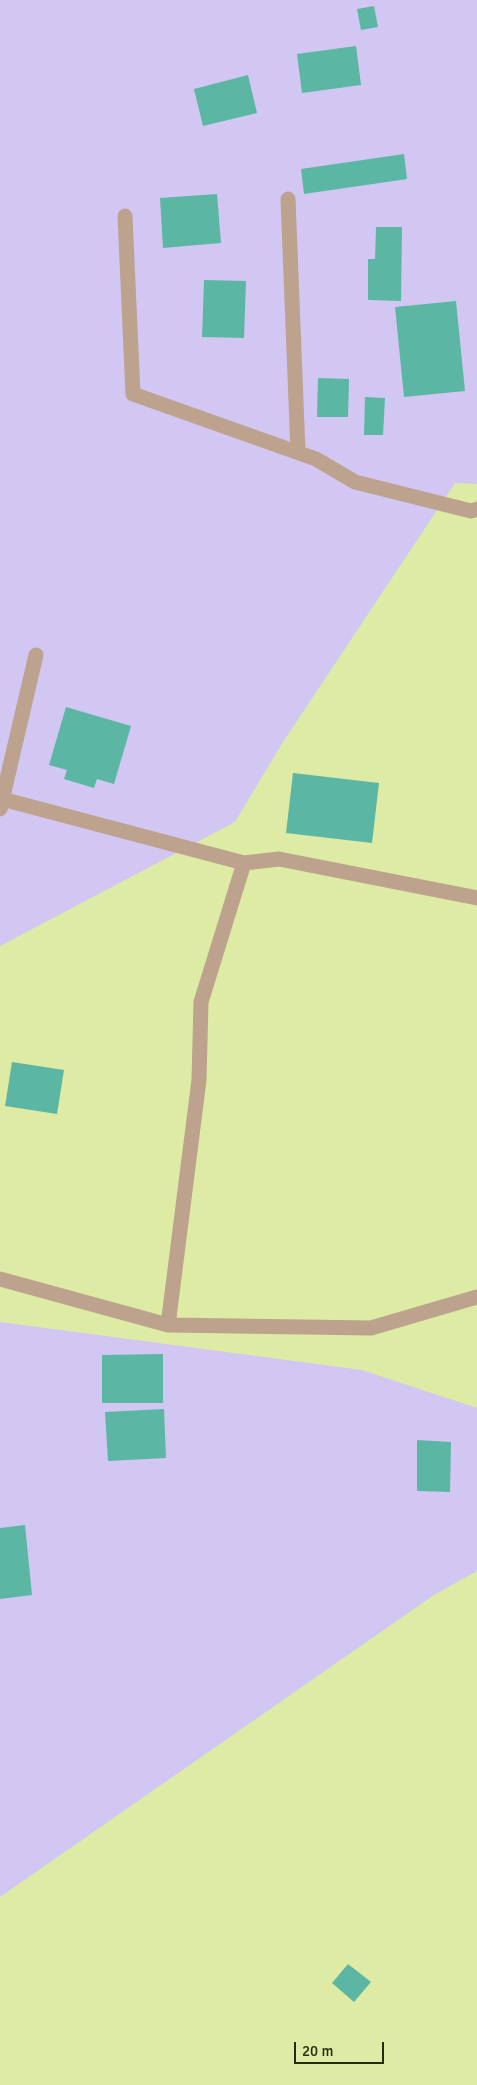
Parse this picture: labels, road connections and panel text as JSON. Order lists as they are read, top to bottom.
{
  "scale_bar": "20 m"
}
